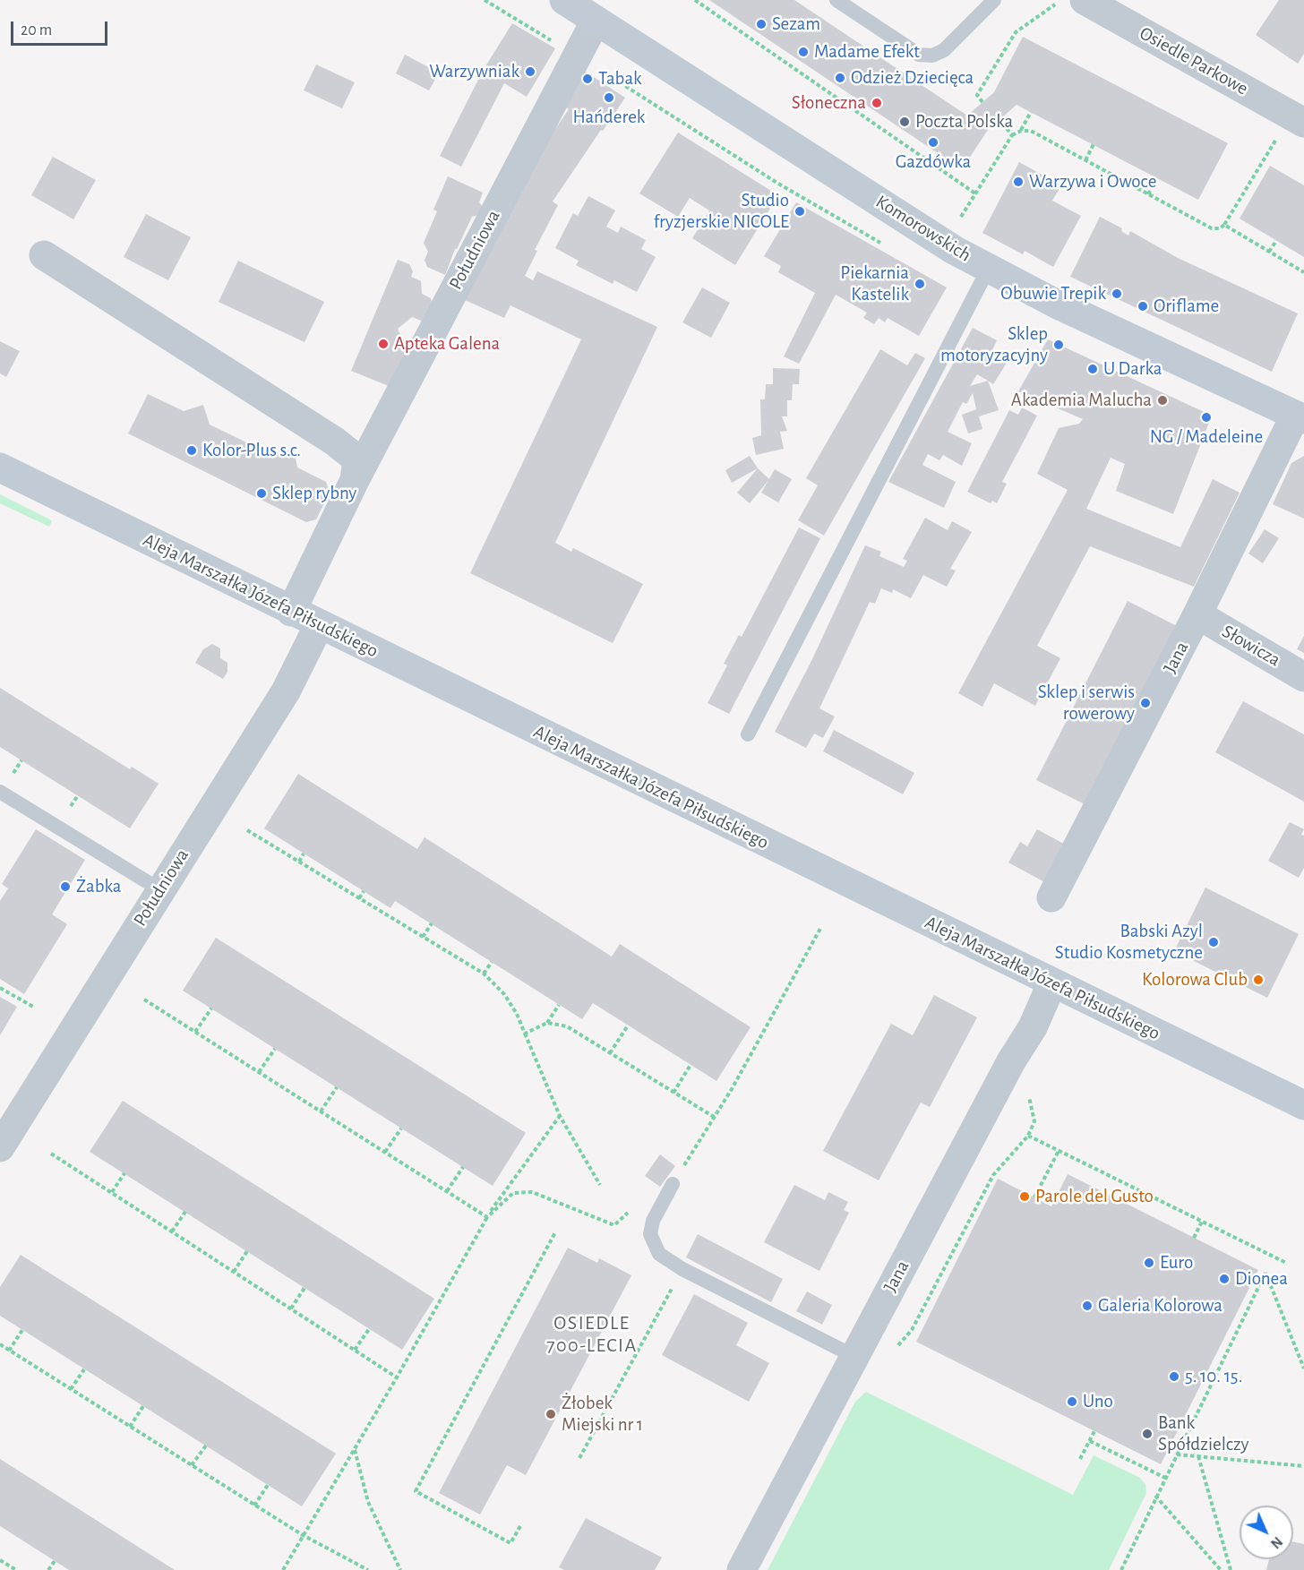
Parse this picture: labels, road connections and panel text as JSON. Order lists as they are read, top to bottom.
{
  "streets": {
    "street": [
      "Osiedle Parkowe",
      "Komorowskich",
      "Południowa",
      "Aleja Marszałka Józefa Piłsudskiego",
      "Słowicza",
      "Jana"
    ]
  },
  "crossings": [
    ["Komorowskich", "Południowa"],
    ["Komorowskich", "Jana"],
    ["Południowa", "Aleja Marszałka Józefa Piłsudskiego"],
    ["Aleja Marszałka Józefa Piłsudskiego", "Jana"],
    ["Słowicza", "Jana"]
  ],
  "districts": ["OSIEDLE 700-LECIA"],
  "places": [
    "Sezam",
    "Madame Efekt",
    "Warzywniak",
    "Odzież Dziecięca",
    "Tabak",
    "Hańderek",
    "Słoneczna",
    "Poczta Polska",
    "Gazdówka",
    "Warzywa i Owoce",
    "Studio fryzjerskie NICOLE",
    "Piekarnia Kastelik",
    "Obuwie Trepik",
    "Oriflame",
    "Apteka Galena",
    "Sklep motoryzacyjny",
    "U Darka",
    "Akademia Malucha",
    "NG / Madeleine",
    "Kolor-Plus s.c.",
    "Sklep rybny",
    "Sklep i serwis rowerowy",
    "Żabka",
    "Babski Azyl Studio Kosmetyczne",
    "Kolorowa Club",
    "Parole del Gusto",
    "Euro",
    "Dionea",
    "Galeria Kolorowa",
    "5. 10. 15.",
    "Uno",
    "Żłobek Miejski nr 1",
    "Bank Spółdzielczy"
  ],
  "scale_bar": "20 m",
  "north": "bottom right"
}
